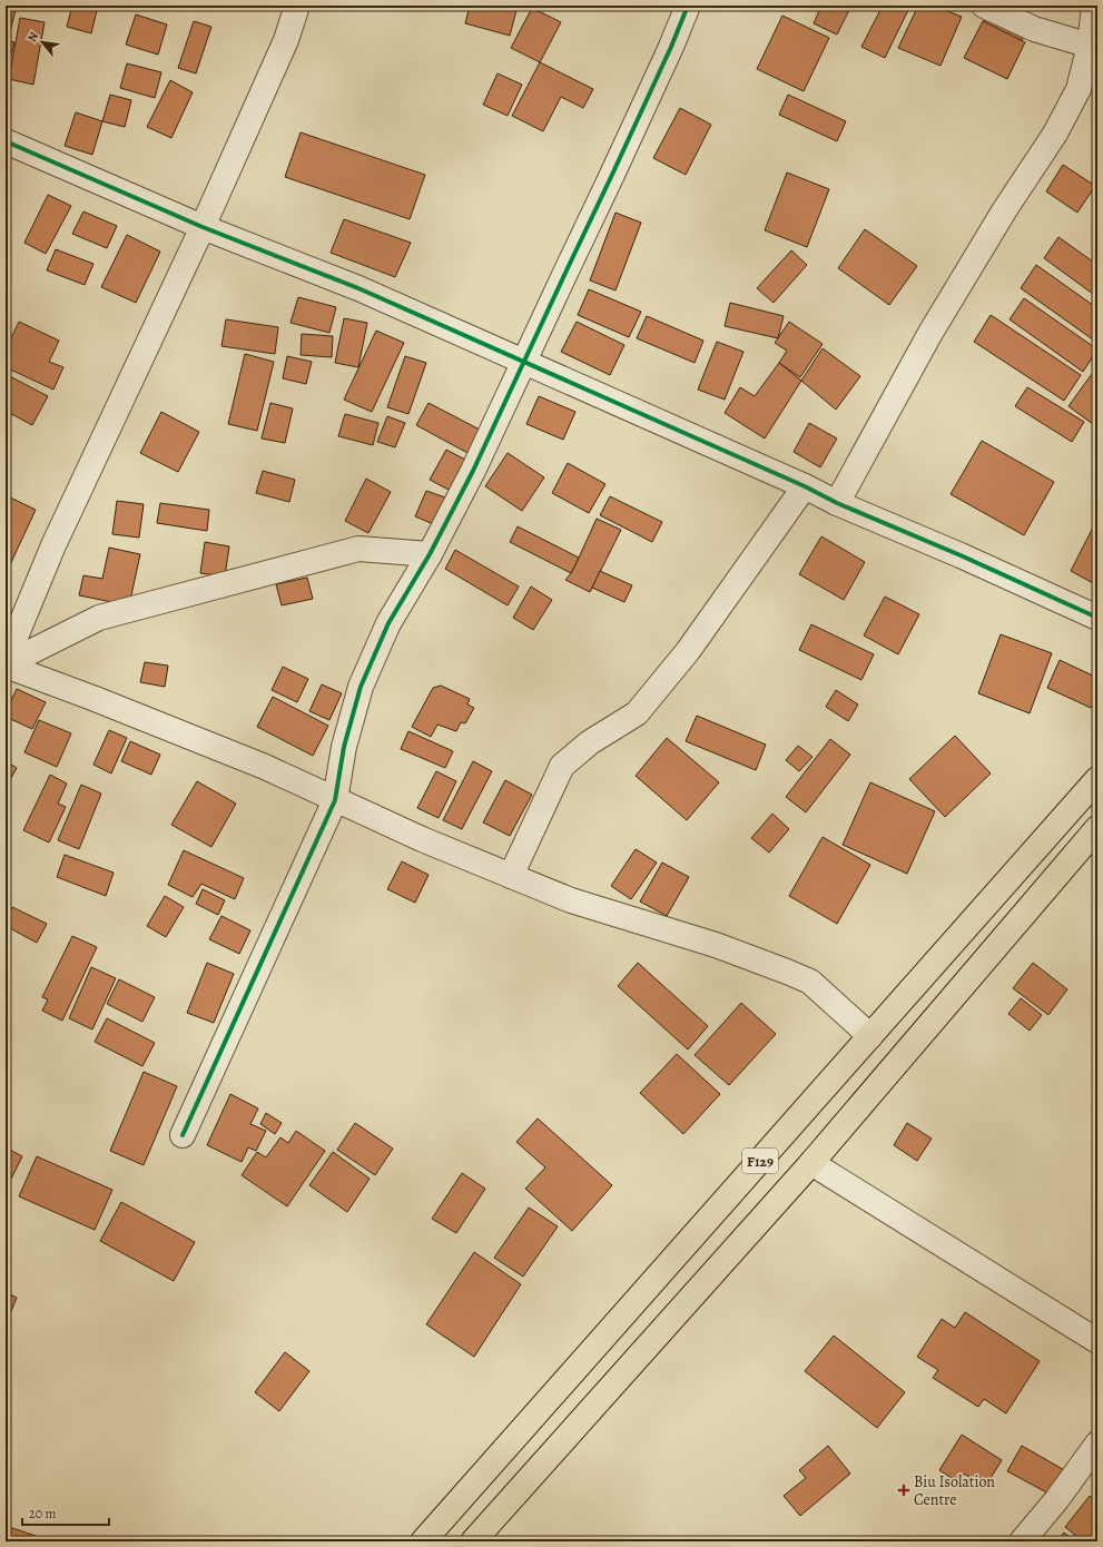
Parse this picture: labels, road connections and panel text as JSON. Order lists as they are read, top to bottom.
{
  "streets": {
    "main road": ["F129"]
  },
  "places": {
    "health": ["Biu Isolation Centre"]
  },
  "scale_bar": "20 m",
  "north": "top left"
}
